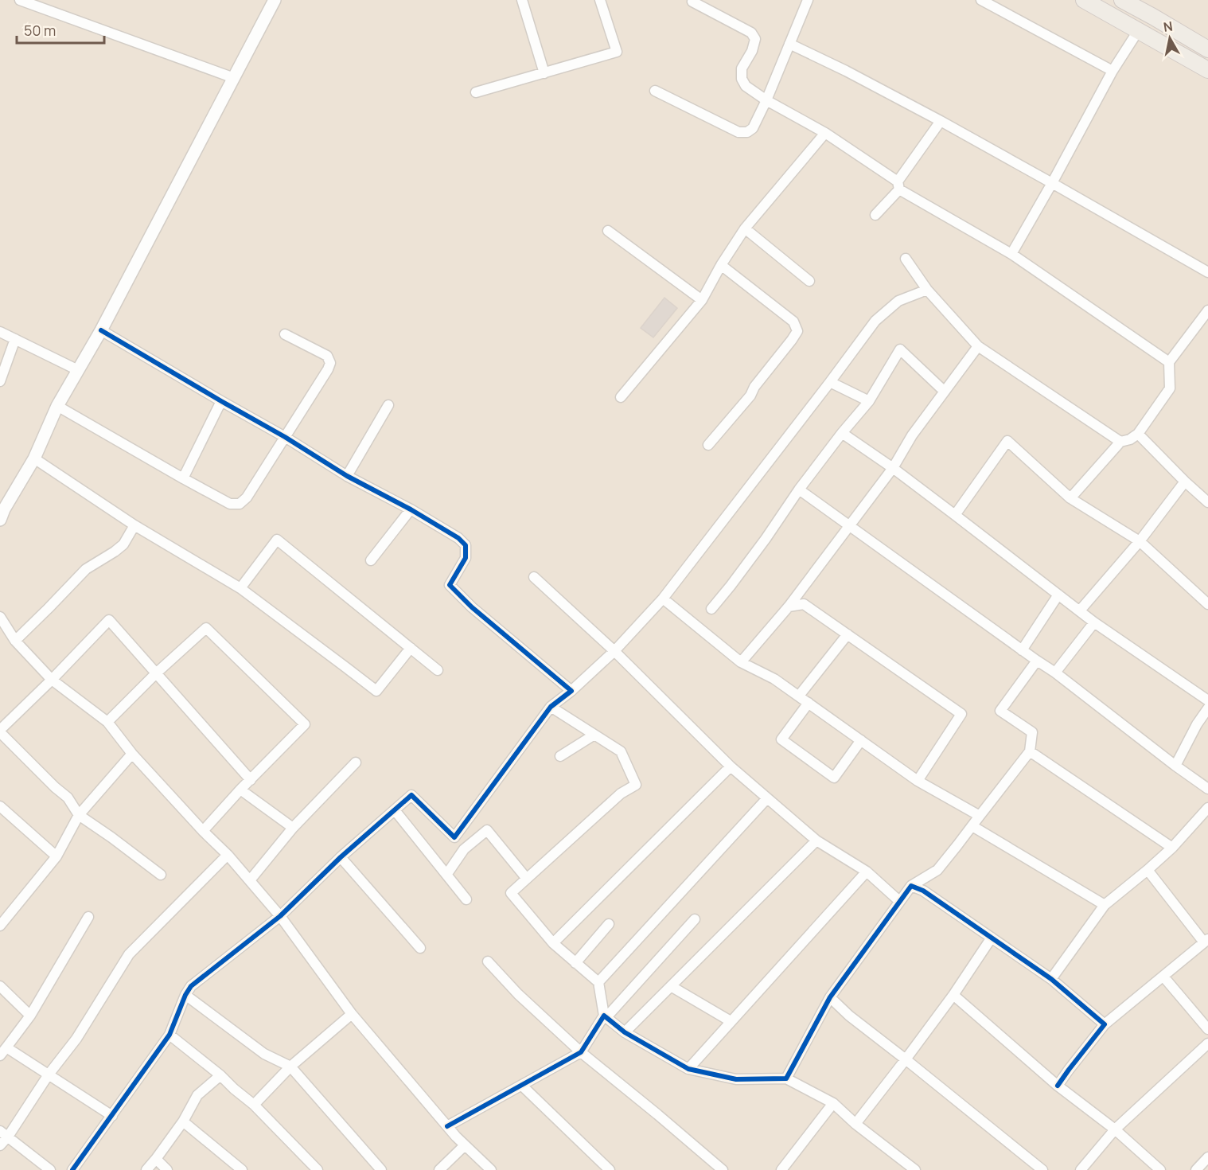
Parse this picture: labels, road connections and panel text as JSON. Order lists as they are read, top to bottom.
{
  "scale_bar": "50 m",
  "north": "top"
}
